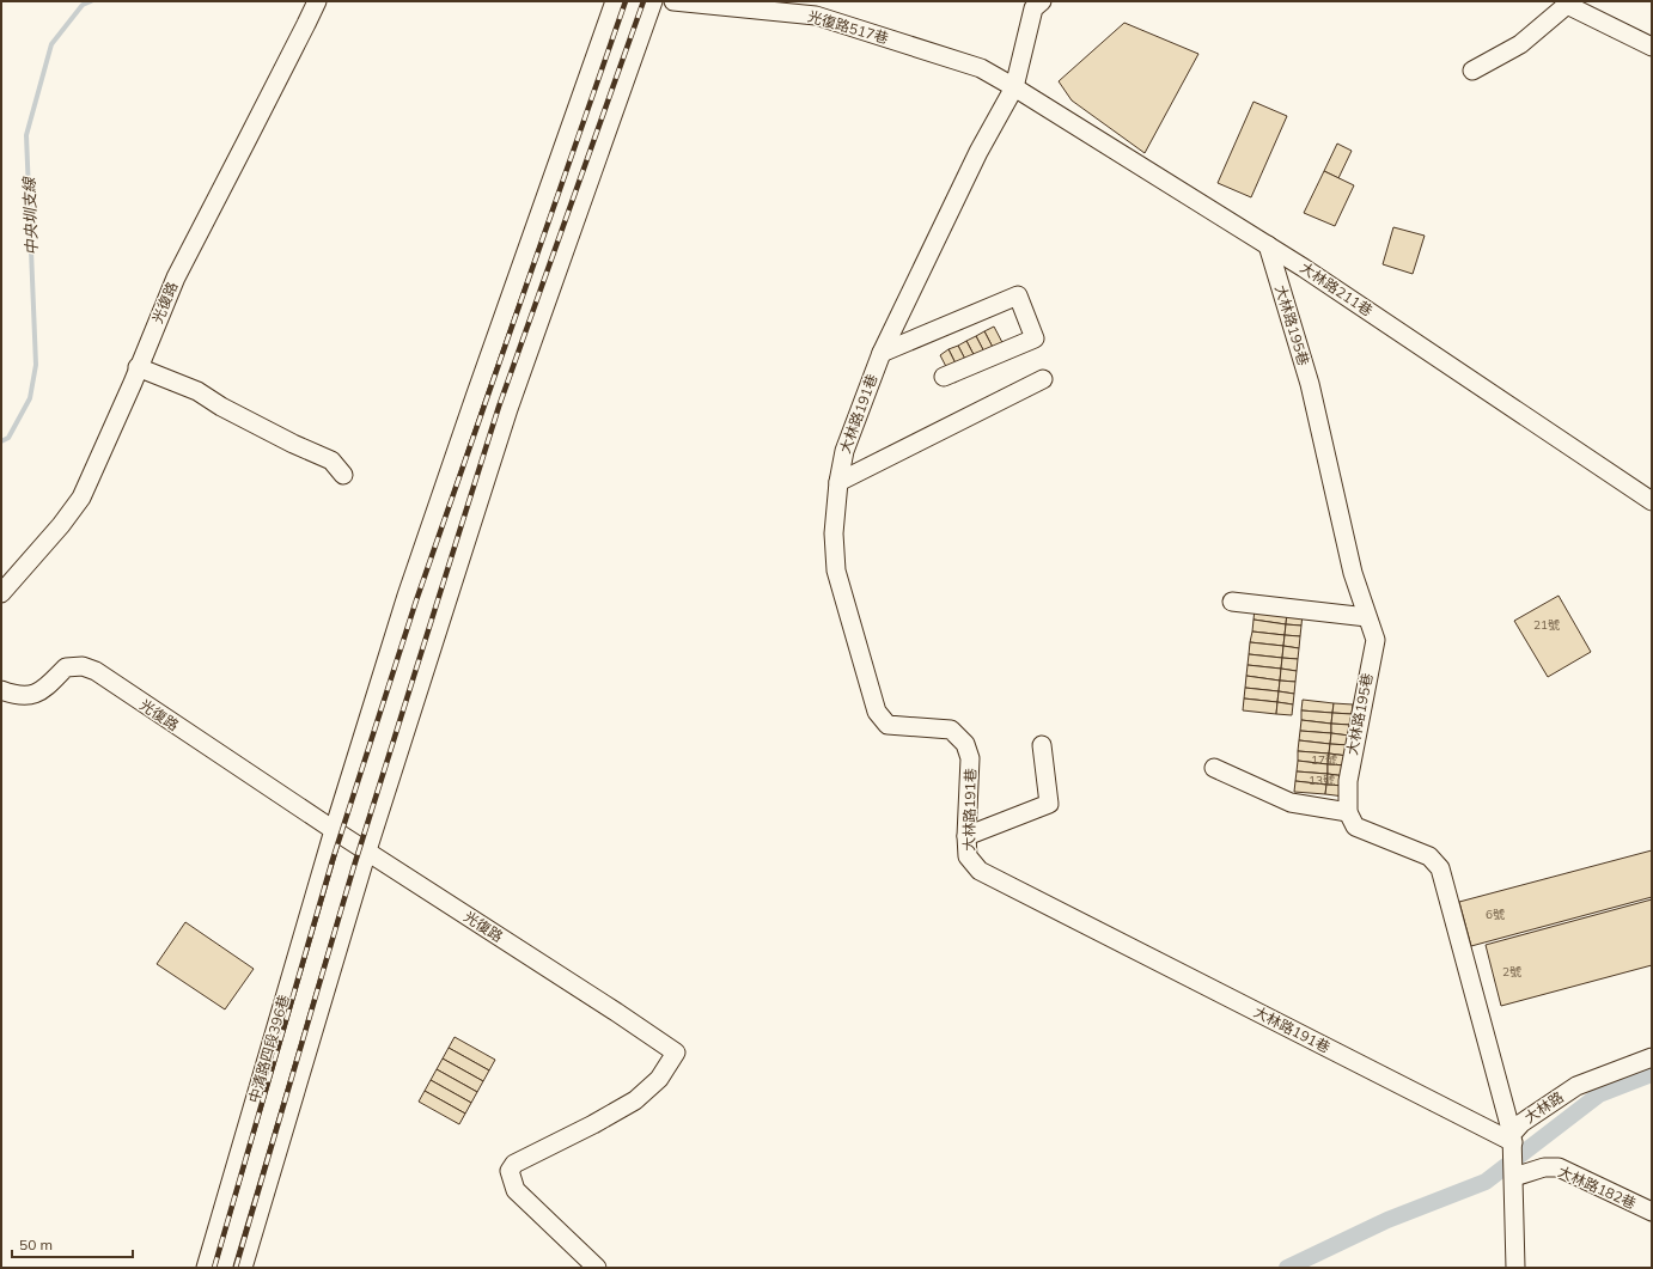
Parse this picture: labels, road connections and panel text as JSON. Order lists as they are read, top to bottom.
{
  "streets": {
    "street": [
      "光復路517巷",
      "大林路211巷",
      "光復路",
      "大林路195巷",
      "大林路191巷",
      "中清路四段396巷",
      "大林路",
      "大林路182巷"
    ]
  },
  "crossings": [
    ["光復路517巷", "大林路211巷"],
    ["光復路517巷", "大林路191巷"],
    ["大林路211巷", "大林路195巷"],
    ["大林路211巷", "大林路191巷"],
    ["光復路", "中清路四段396巷"],
    ["大林路191巷", "大林路"]
  ],
  "water": ["中央圳支線"],
  "house_numbers": [
    "21號",
    "17號",
    "13號",
    "6號",
    "2號"
  ],
  "scale_bar": "50 m"
}
